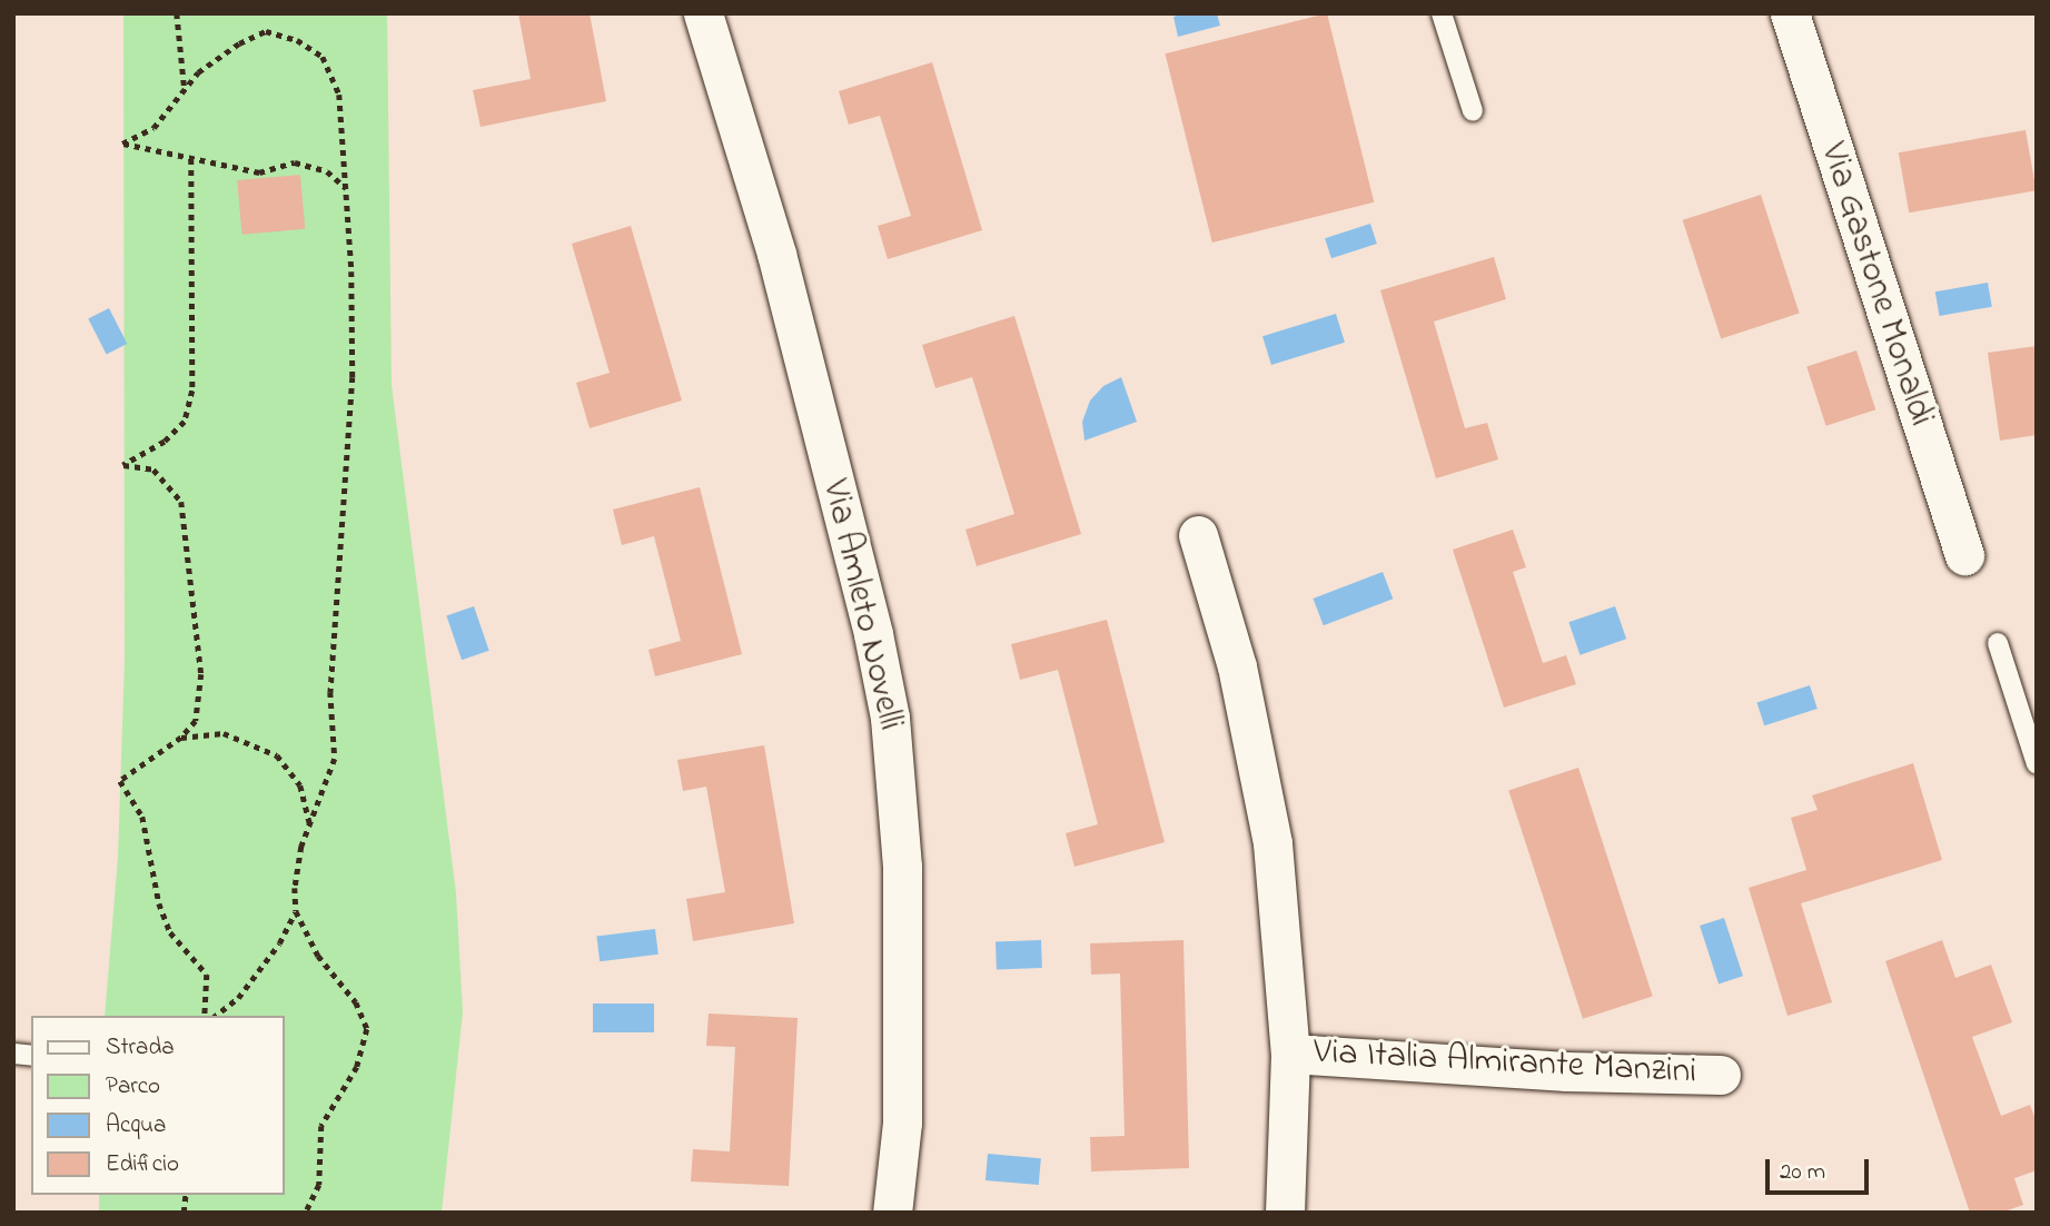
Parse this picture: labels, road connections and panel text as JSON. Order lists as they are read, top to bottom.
{
  "streets": {
    "street": ["Via Gastone Monaldi", "Via Amleto Novelli", "Via Italia Almirante Manzini"]
  },
  "legend": [
    "Strada",
    "Parco",
    "Acqua",
    "Edificio"
  ],
  "scale_bar": "20 m"
}
